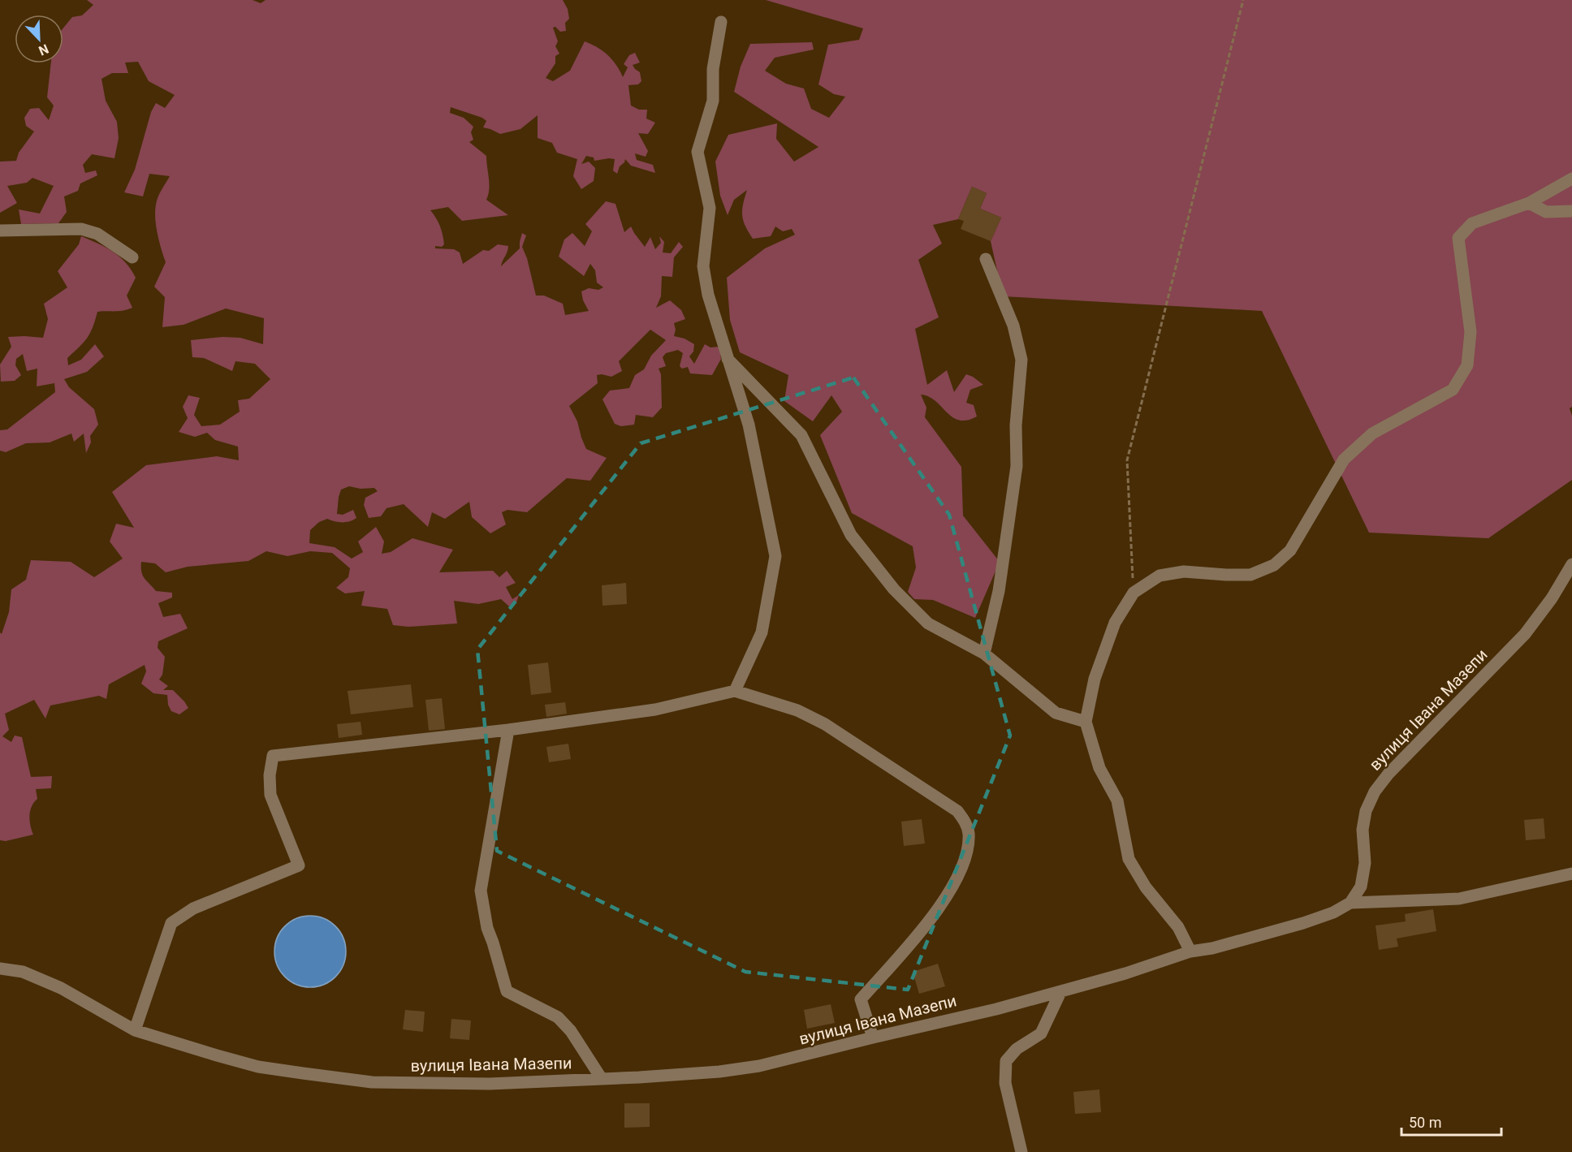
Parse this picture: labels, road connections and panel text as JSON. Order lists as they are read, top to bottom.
{
  "streets": {
    "street": ["вулиця Івана Мазепи"]
  },
  "scale_bar": "50 m",
  "north": "bottom right"
}
